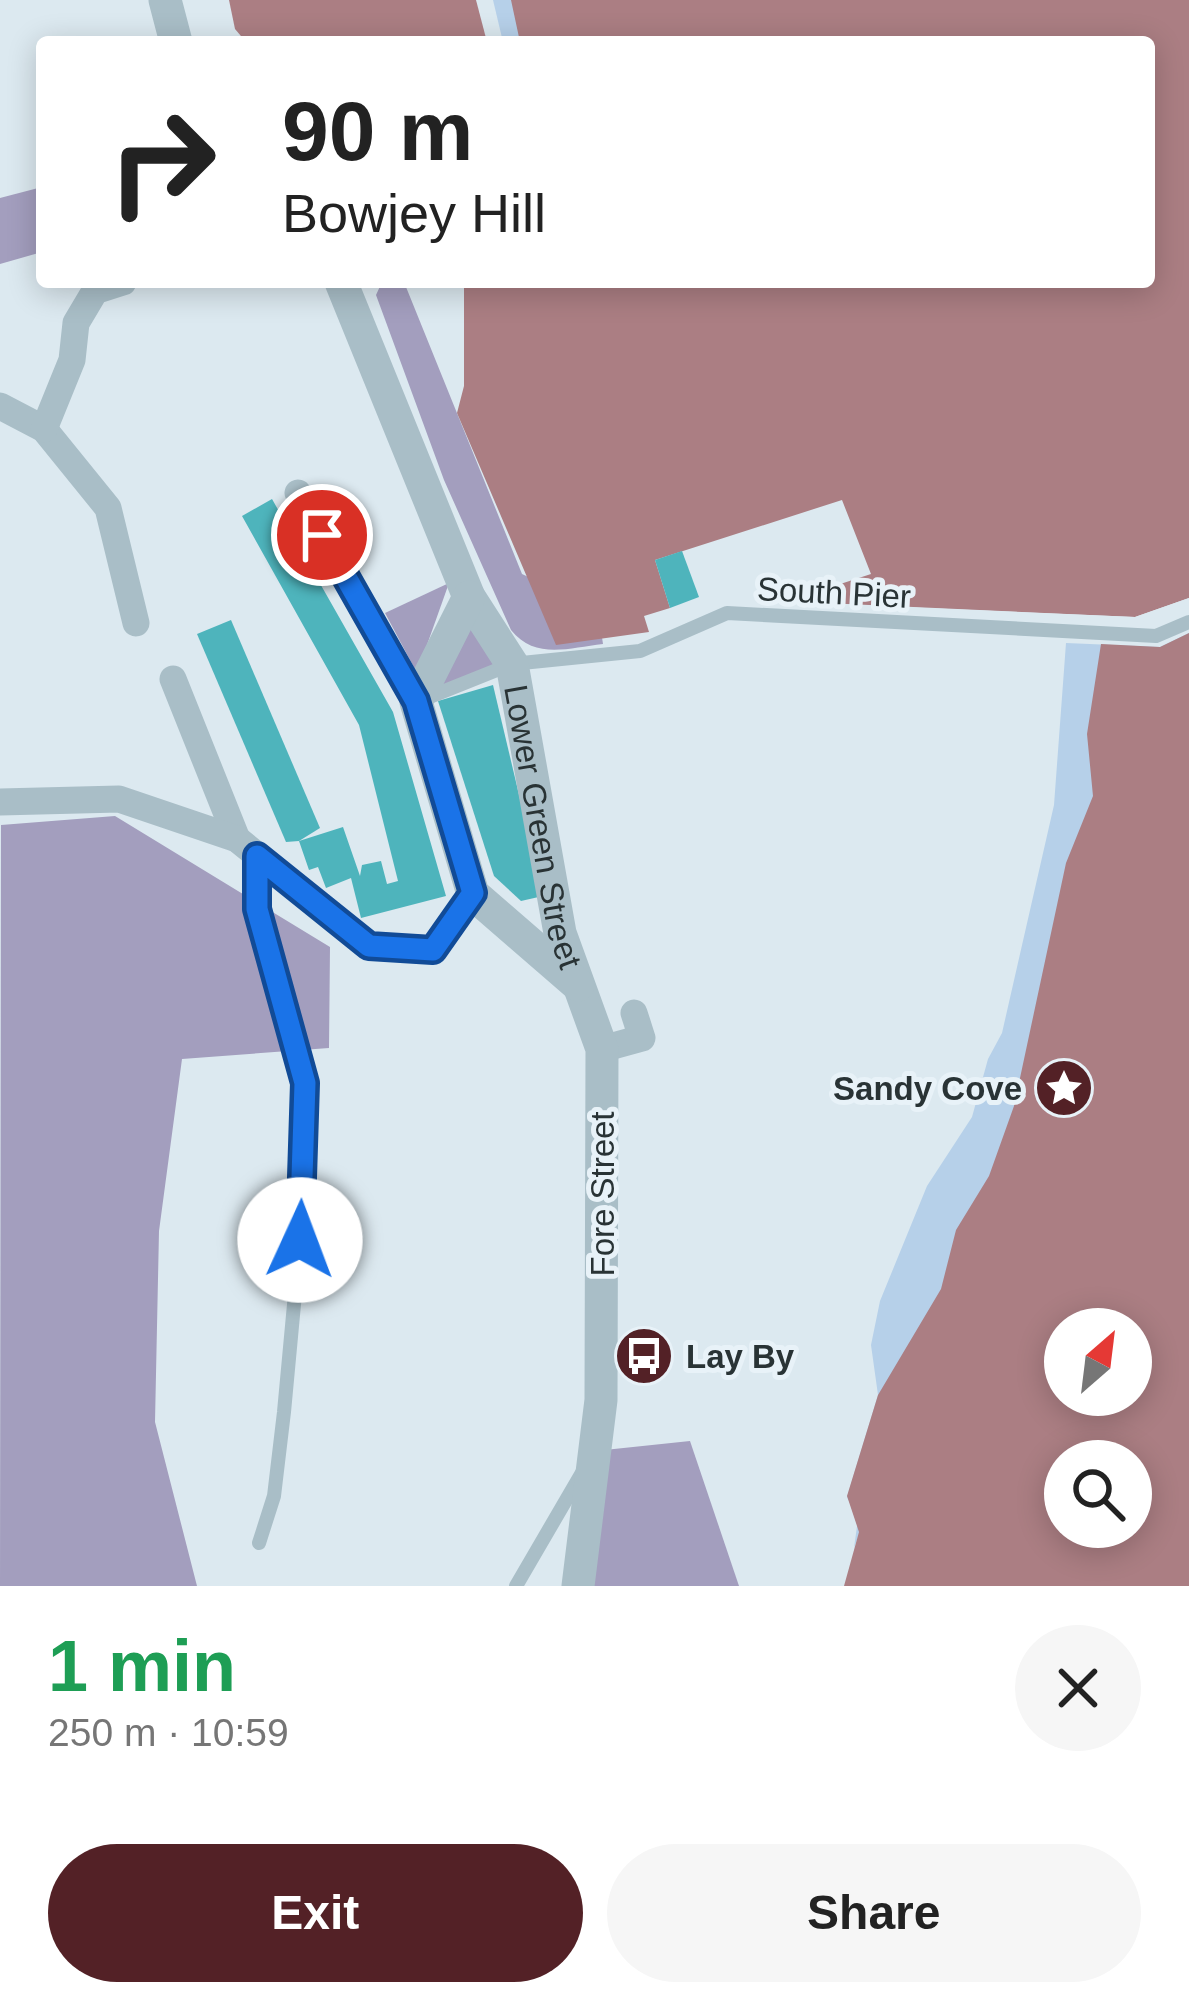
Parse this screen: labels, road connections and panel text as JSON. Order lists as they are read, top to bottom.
{
  "streets": {
    "street": ["Lower Green Street", "Fore Street"],
    "lane": ["South Pier"]
  },
  "crossings": [
    ["South Pier", "Lower Green Street"],
    ["Lower Green Street", "Fore Street"]
  ],
  "places": {
    "place": ["Sandy Cove"],
    "bus stop": ["Lay By"]
  },
  "north": "top right",
  "page": {
    "turn": ["90 m", "Bowjey Hill"],
    "heading": ["1 min", "250 m · 10:59"],
    "buttons": ["Exit", "Share"]
  }
}
